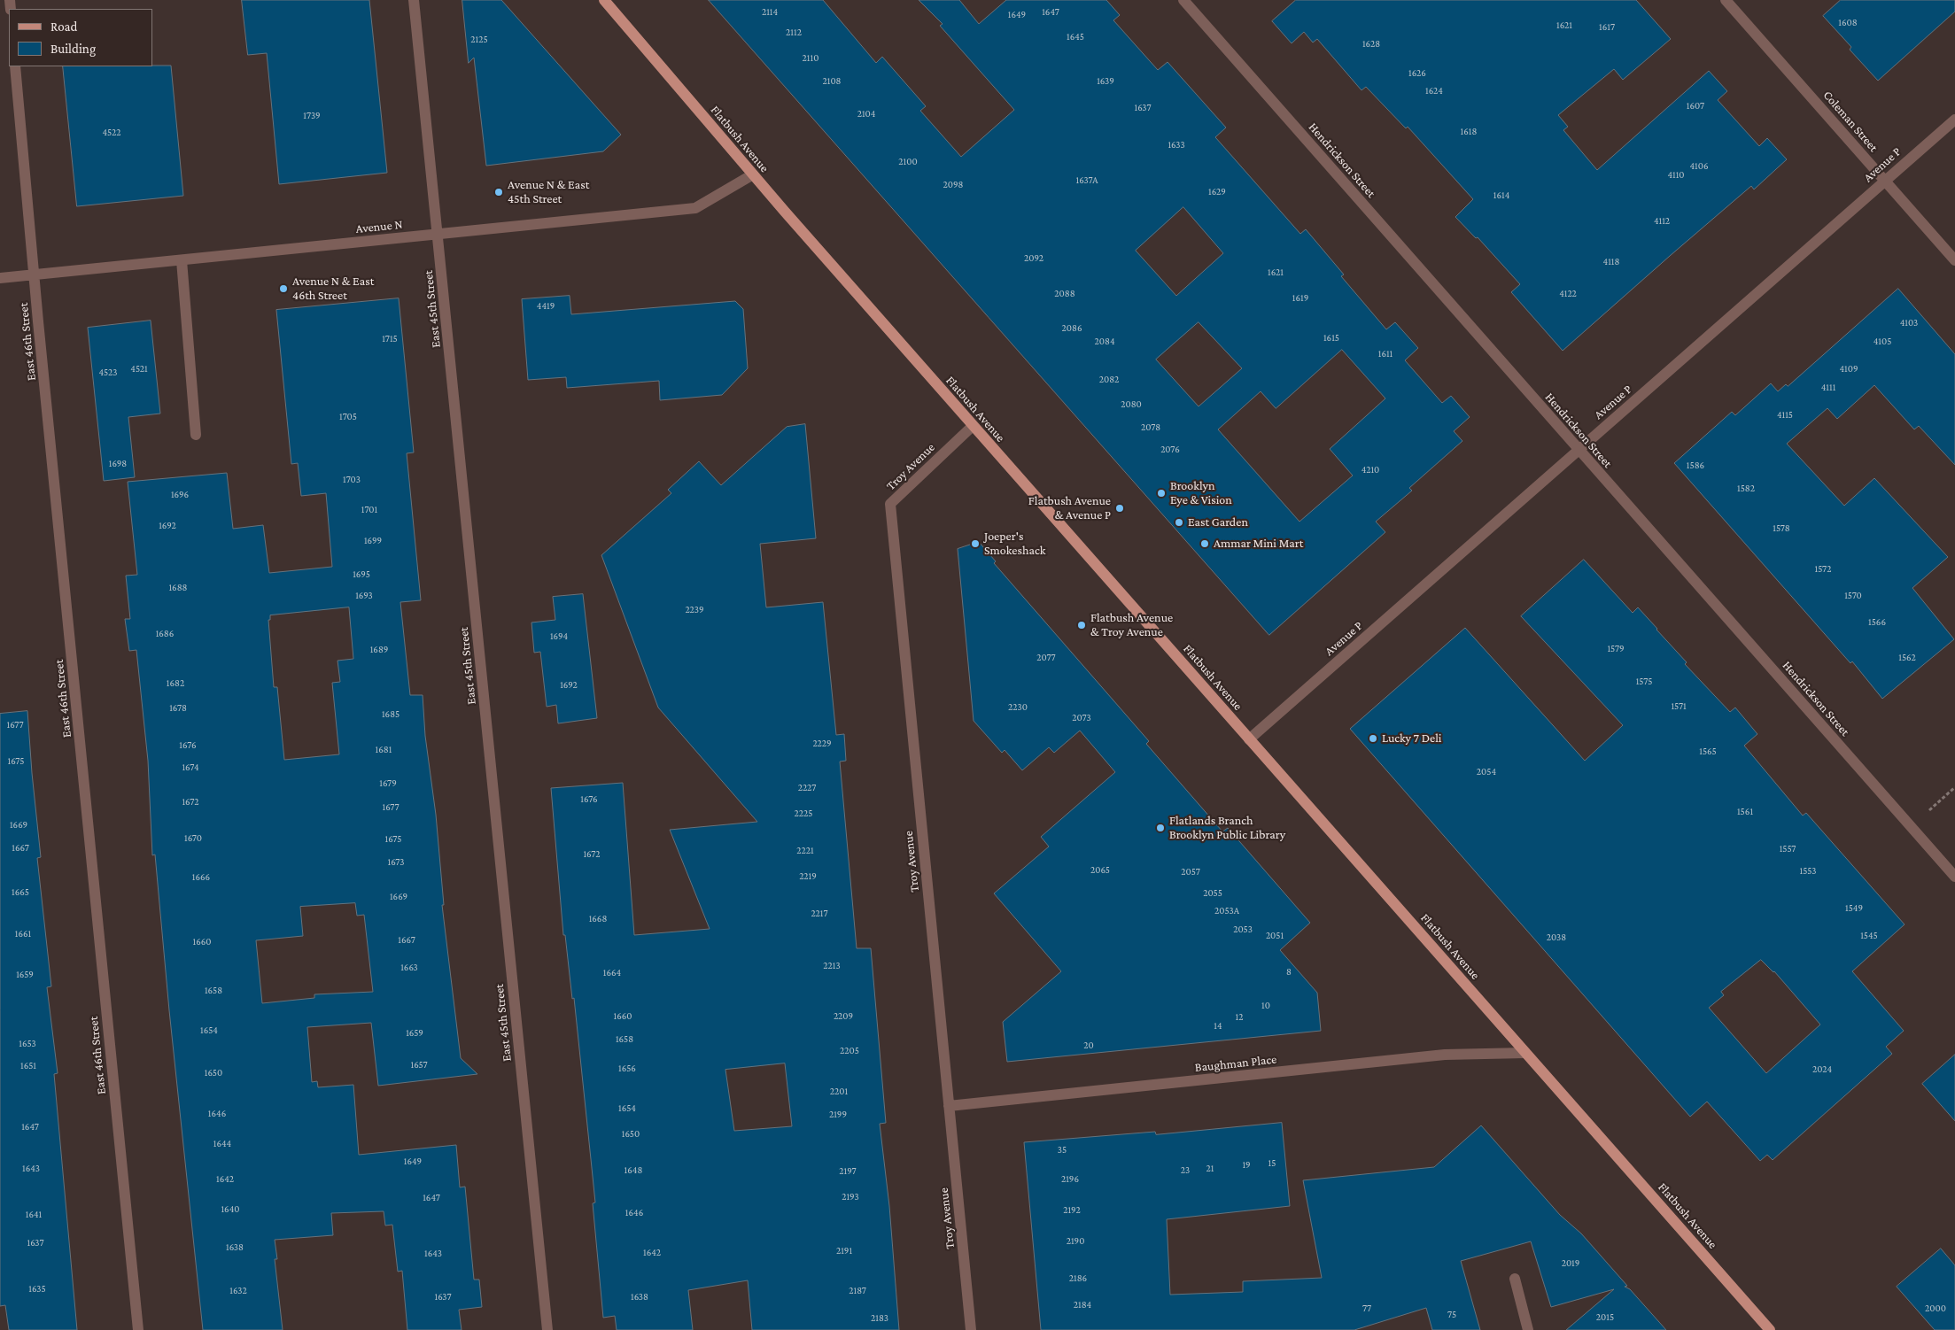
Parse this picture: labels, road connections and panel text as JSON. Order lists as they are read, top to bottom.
{
  "streets": {
    "main road": ["Flatbush Avenue"],
    "street": [
      "Coleman Street",
      "Hendrickson Street",
      "Avenue P",
      "Avenue N",
      "East 45th Street",
      "East 46th Street",
      "Troy Avenue",
      "Baughman Place"
    ]
  },
  "crossings": [
    ["Coleman Street", "Avenue P"],
    ["Flatbush Avenue", "Avenue P"],
    ["Flatbush Avenue", "Avenue N"],
    ["Flatbush Avenue", "Troy Avenue"],
    ["Flatbush Avenue", "Baughman Place"],
    ["Hendrickson Street", "Avenue P"],
    ["Avenue N", "East 45th Street"],
    ["Avenue N", "East 46th Street"],
    ["Troy Avenue", "Baughman Place"]
  ],
  "places": [
    "Avenue N & East 45th Street",
    "Avenue N & East 46th Street",
    "Brooklyn Eye & Vision",
    "Flatbush Avenue & Avenue P",
    "East Garden",
    "Joeper's Smokeshack",
    "Ammar Mini Mart",
    "Flatbush Avenue & Troy Avenue",
    "Lucky 7 Deli",
    "Flatlands Branch Brooklyn Public Library"
  ],
  "house_numbers": [
    "2114",
    "1647",
    "1649",
    "1608",
    "1621",
    "1617",
    "2112",
    "1645",
    "2125",
    "1628",
    "2110",
    "1626",
    "2108",
    "1639",
    "1624",
    "1607",
    "1637",
    "2104",
    "1739",
    "1618",
    "4522",
    "1633",
    "2100",
    "4106",
    "4110",
    "1637A",
    "2098",
    "1629",
    "1614",
    "4112",
    "2092",
    "4118",
    "1621",
    "2088",
    "4122",
    "1619",
    "4419",
    "4103",
    "2086",
    "1615",
    "1715",
    "2084",
    "4105",
    "1611",
    "4521",
    "4109",
    "4523",
    "2082",
    "4111",
    "2080",
    "4115",
    "1705",
    "2078",
    "2076",
    "1698",
    "1586",
    "4210",
    "1703",
    "1582",
    "1696",
    "1701",
    "1692",
    "1578",
    "1699",
    "1572",
    "1695",
    "1688",
    "1693",
    "1570",
    "2239",
    "1566",
    "1686",
    "1694",
    "1579",
    "1689",
    "2077",
    "1562",
    "1575",
    "1682",
    "1692",
    "1571",
    "2230",
    "1678",
    "1685",
    "2073",
    "1677",
    "2229",
    "1676",
    "1681",
    "1565",
    "1675",
    "1674",
    "2054",
    "1679",
    "2227",
    "1676",
    "1672",
    "1677",
    "1561",
    "2225",
    "1669",
    "1670",
    "1675",
    "1667",
    "1557",
    "2221",
    "1672",
    "1673",
    "2065",
    "1553",
    "2057",
    "2219",
    "1666",
    "1665",
    "2055",
    "1669",
    "1549",
    "2053A",
    "2217",
    "1668",
    "2053",
    "1661",
    "2051",
    "1545",
    "2038",
    "1667",
    "1660",
    "2213",
    "1663",
    "8",
    "1664",
    "1659",
    "1658",
    "10",
    "1660",
    "2209",
    "12",
    "14",
    "1654",
    "1659",
    "1658",
    "1653",
    "20",
    "2205",
    "1657",
    "1651",
    "1656",
    "2024",
    "1650",
    "2201",
    "1654",
    "1646",
    "2199",
    "1647",
    "1650",
    "1644",
    "35",
    "1649",
    "15",
    "19",
    "1643",
    "21",
    "1648",
    "23",
    "2197",
    "1642",
    "2196",
    "2193",
    "1647",
    "1640",
    "2192",
    "1646",
    "1641",
    "2190",
    "1637",
    "1638",
    "2191",
    "1642",
    "1643",
    "2019",
    "2186",
    "1635",
    "1632",
    "2187",
    "1637",
    "1638",
    "2184",
    "77",
    "2000",
    "75",
    "2015",
    "2183"
  ],
  "legend": ["Road", "Building"]
}
